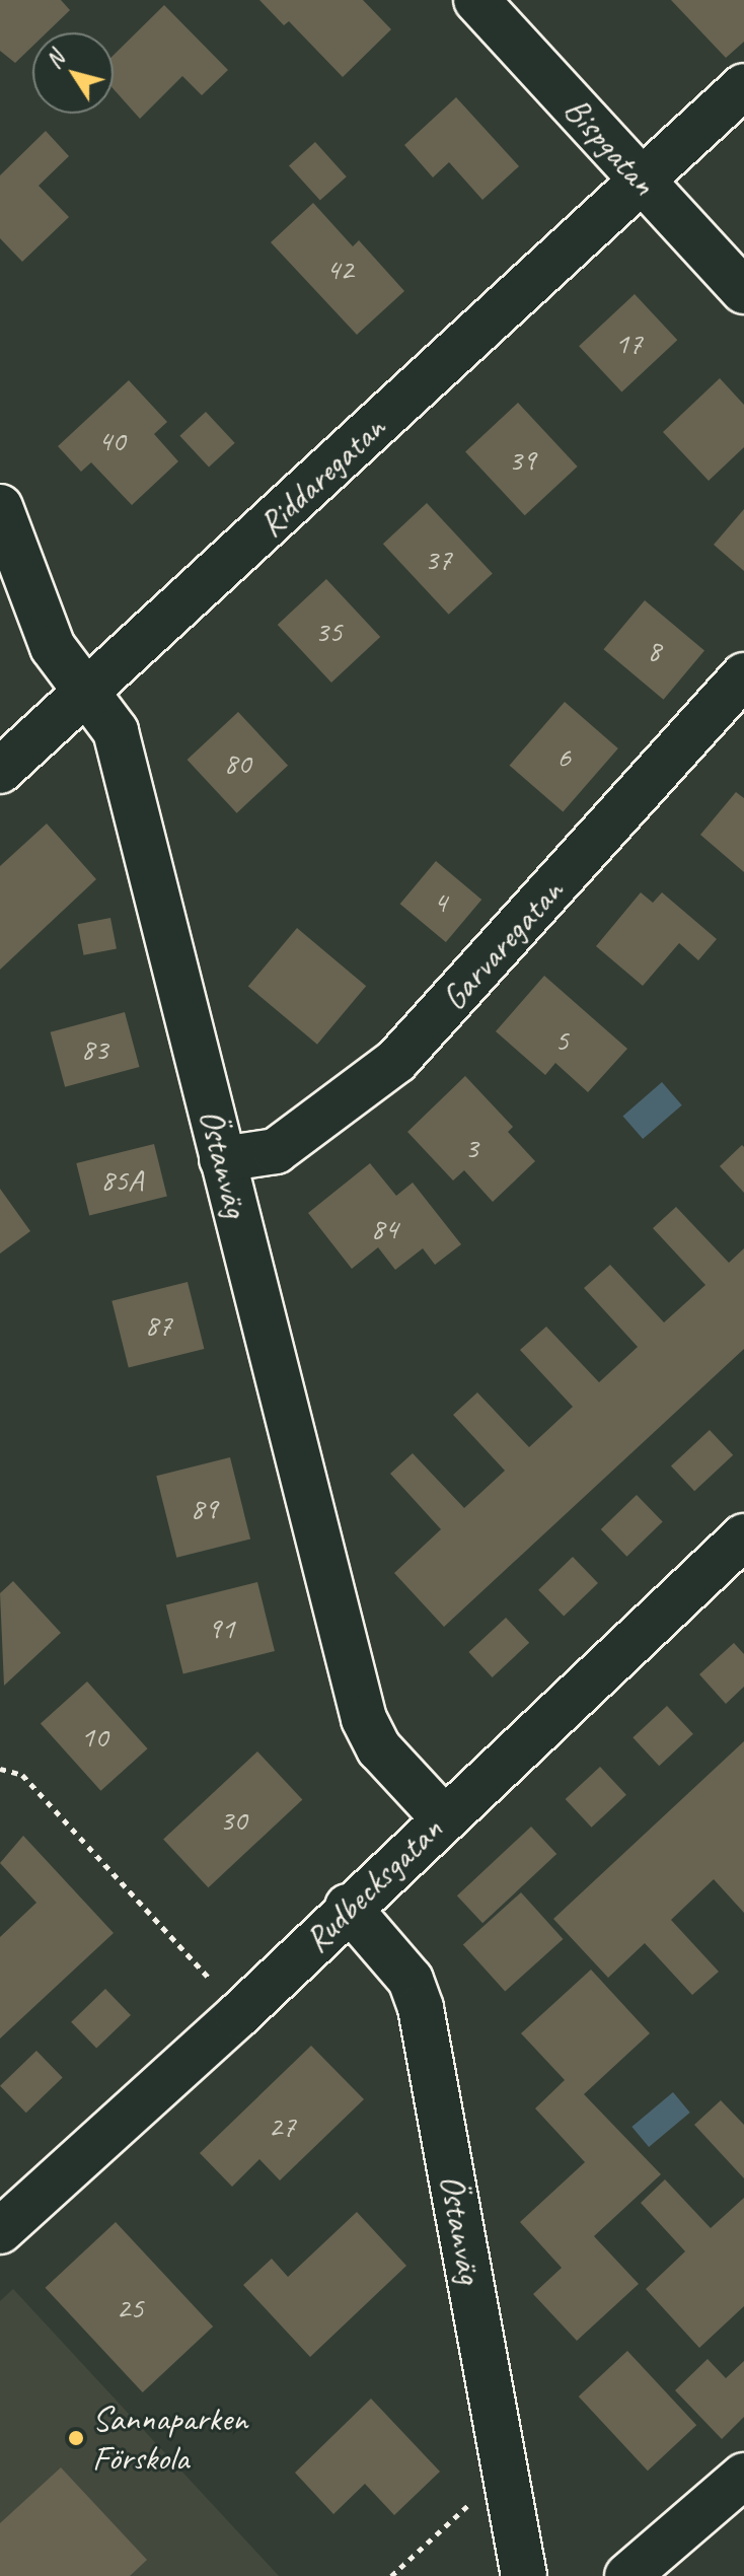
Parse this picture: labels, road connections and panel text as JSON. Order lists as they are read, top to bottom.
{
  "streets": {
    "street": [
      "Bispgatan",
      "Riddaregatan",
      "Garvaregatan",
      "Östanväg",
      "Rudbecksgatan"
    ]
  },
  "crossings": [
    ["Bispgatan", "Riddaregatan"],
    ["Riddaregatan", "Östanväg"],
    ["Garvaregatan", "Östanväg"],
    ["Östanväg", "Rudbecksgatan"]
  ],
  "places": ["Sannaparken Förskola"],
  "house_numbers": [
    "42",
    "17",
    "40",
    "39",
    "37",
    "35",
    "8",
    "6",
    "80",
    "4",
    "5",
    "83",
    "3",
    "85A",
    "84",
    "87",
    "89",
    "91",
    "10",
    "30",
    "27",
    "25"
  ],
  "north": "top left"
}
